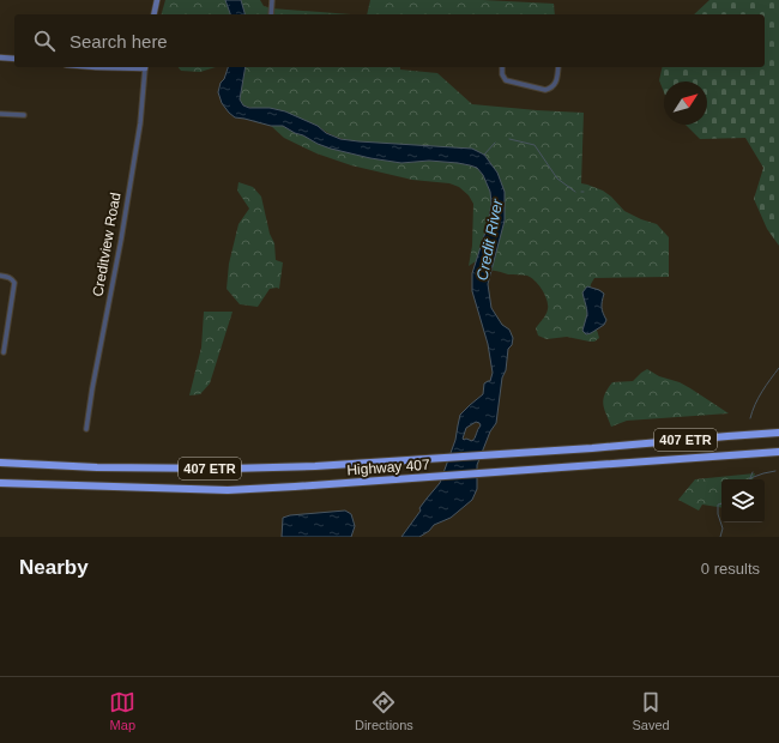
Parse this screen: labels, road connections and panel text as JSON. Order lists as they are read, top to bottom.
{
  "streets": {
    "highway": ["407 ETR", "Highway 407"],
    "street": ["Creditview Road"]
  },
  "water": ["Credit River"],
  "north": "top right",
  "page": {
    "search": "Search here",
    "heading": ["Nearby", "0 results"],
    "nav": ["Map", "Directions", "Saved"]
  }
}
